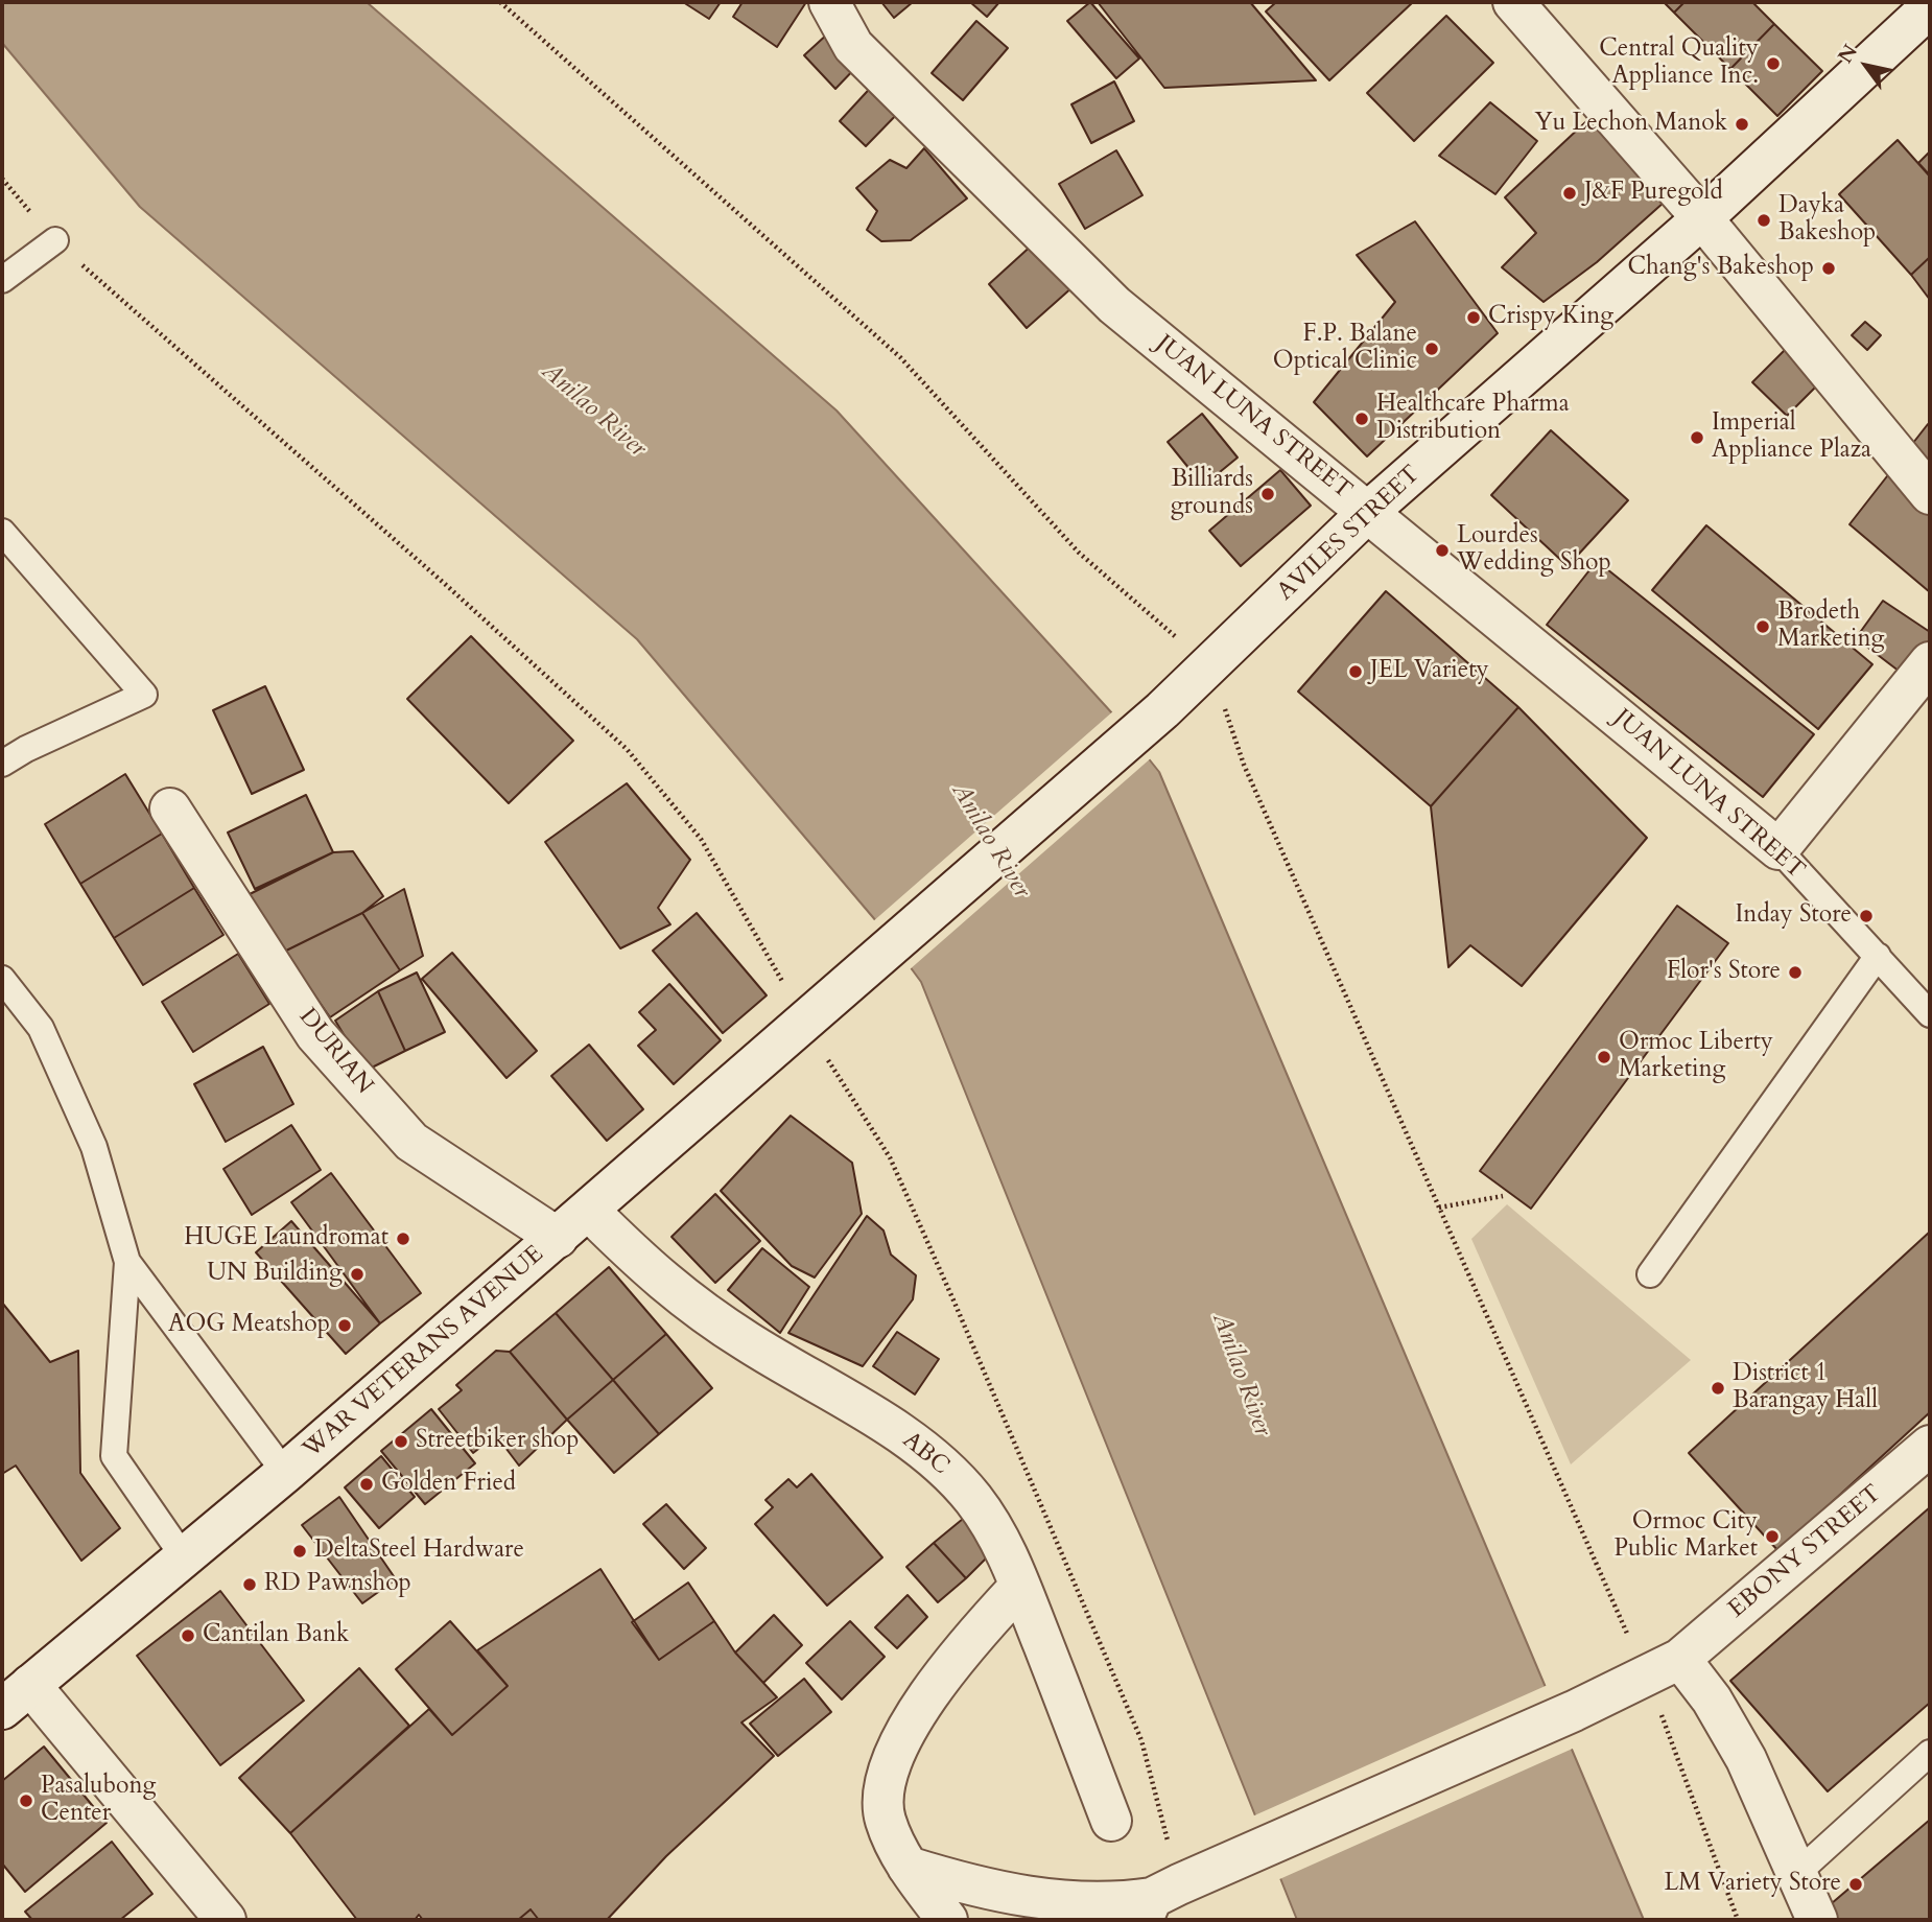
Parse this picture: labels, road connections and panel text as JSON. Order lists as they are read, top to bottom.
{
  "streets": {
    "street": [
      "JUAN LUNA STREET",
      "AVILES STREET",
      "DURIAN",
      "WAR VETERANS AVENUE",
      "ABC",
      "EBONY STREET"
    ]
  },
  "crossings": [
    ["JUAN LUNA STREET", "AVILES STREET"],
    ["AVILES STREET", "WAR VETERANS AVENUE"],
    ["DURIAN", "WAR VETERANS AVENUE"],
    ["WAR VETERANS AVENUE", "ABC"]
  ],
  "water": ["Anilao River"],
  "places": [
    "Central Quality Appliance Inc.",
    "Yu Lechon Manok",
    "J&F Puregold",
    "Dayka Bakeshop",
    "Chang's Bakeshop",
    "Crispy King",
    "F.P. Balane Optical Clinic",
    "Healthcare Pharma Distribution",
    "Imperial Appliance Plaza",
    "Billiards grounds",
    "Lourdes Wedding Shop",
    "Brodeth Marketing",
    "JEL Variety",
    "Inday Store",
    "Flor's Store",
    "Ormoc Liberty Marketing",
    "HUGE Laundromat",
    "UN Building",
    "AOG Meatshop",
    "District 1 Barangay Hall",
    "Streetbiker shop",
    "Golden Fried",
    "Ormoc City Public Market",
    "DeltaSteel Hardware",
    "RD Pawnshop",
    "Cantilan Bank",
    "Pasalubong Center",
    "LM Variety Store"
  ],
  "north": "top left"
}
